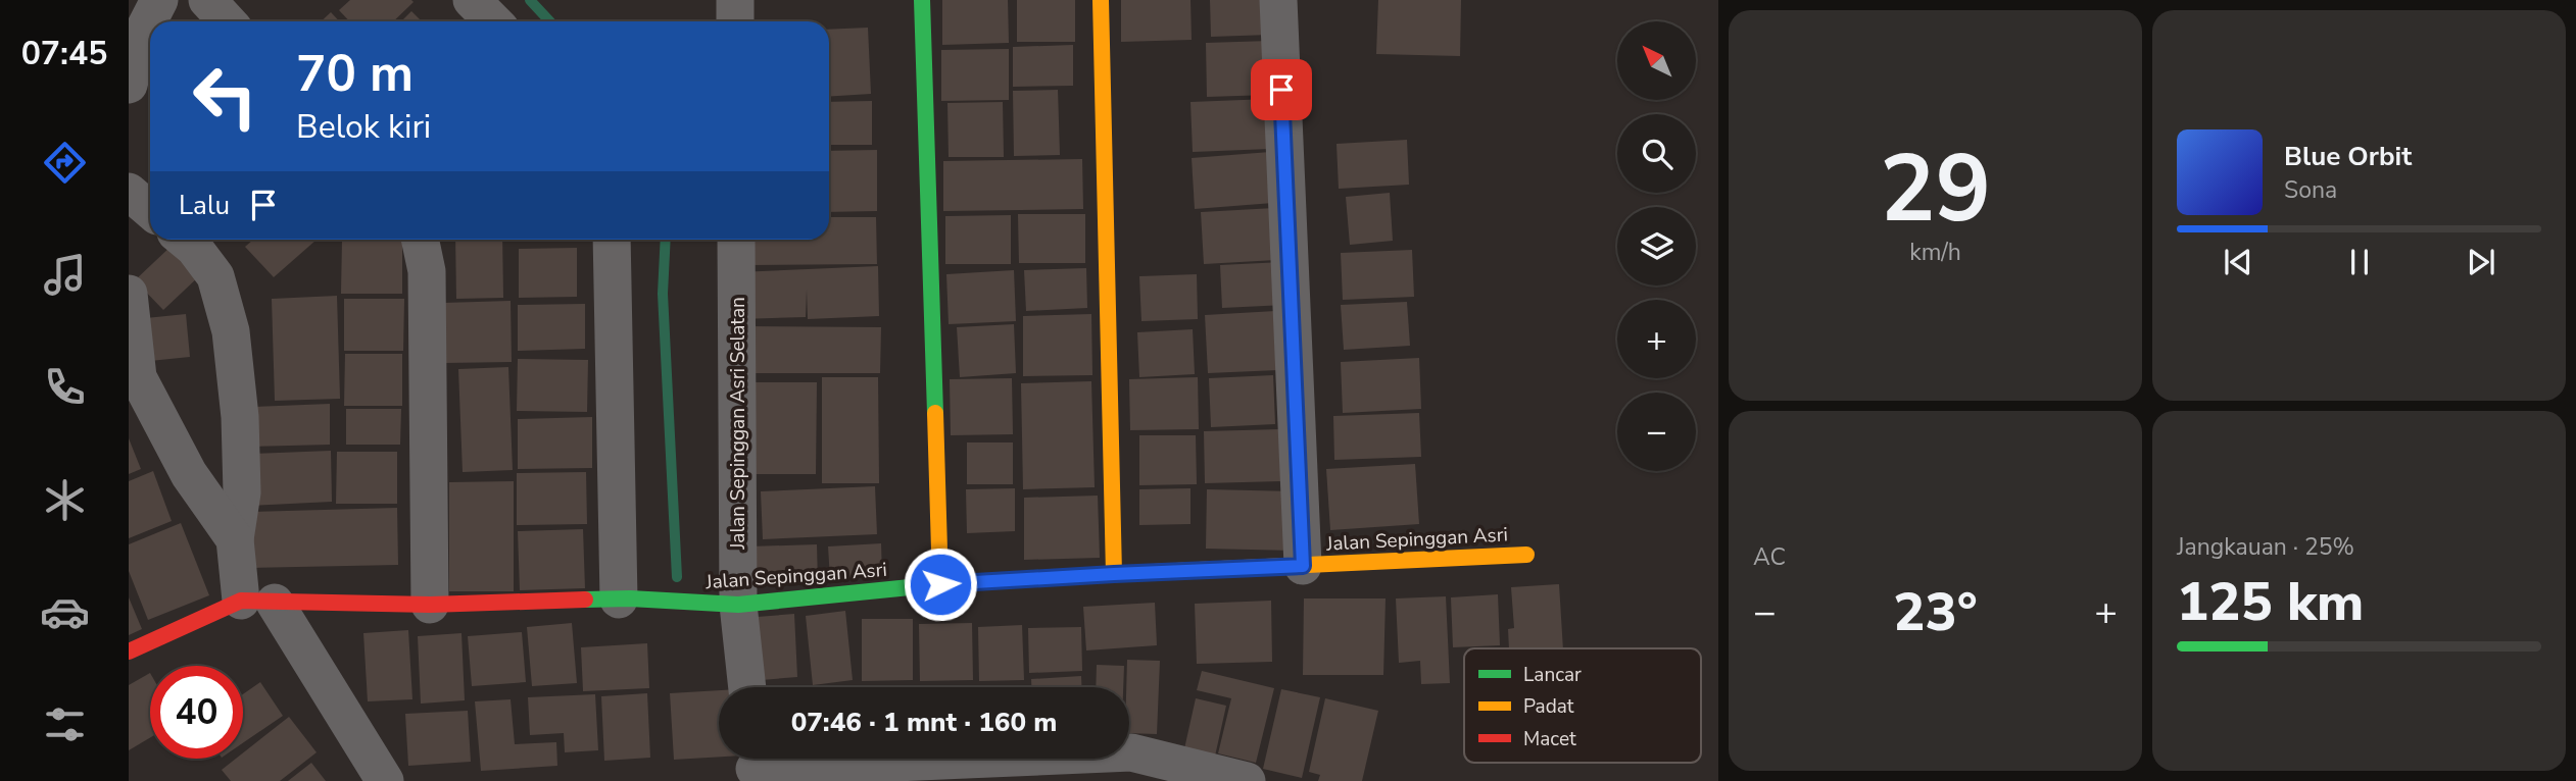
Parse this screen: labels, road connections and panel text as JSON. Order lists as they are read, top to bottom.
{
  "streets": {
    "street": ["Jalan Sepinggan Asri Selatan", "Jalan Sepinggan Asri"]
  },
  "crossings": [
    ["Jalan Sepinggan Asri Selatan", "Jalan Sepinggan Asri"]
  ],
  "legend": ["Lancar", "Padat", "Macet"],
  "north": "top left",
  "page": {
    "tabs": "07:45",
    "tile": [
      ["29", "km/h"],
      "AC",
      ["Jangkauan · 25%", "125 km"]
    ],
    "map_buttons": ["+", "−"],
    "turn": ["70 m", "Belok kiri"],
    "song": ["Blue Orbit", "Sona"],
    "then": "Lalu",
    "heat": ["−", "23°", "+"],
    "limit": "40",
    "trip": "07:46 · 1 mnt · 160 m"
  }
}
